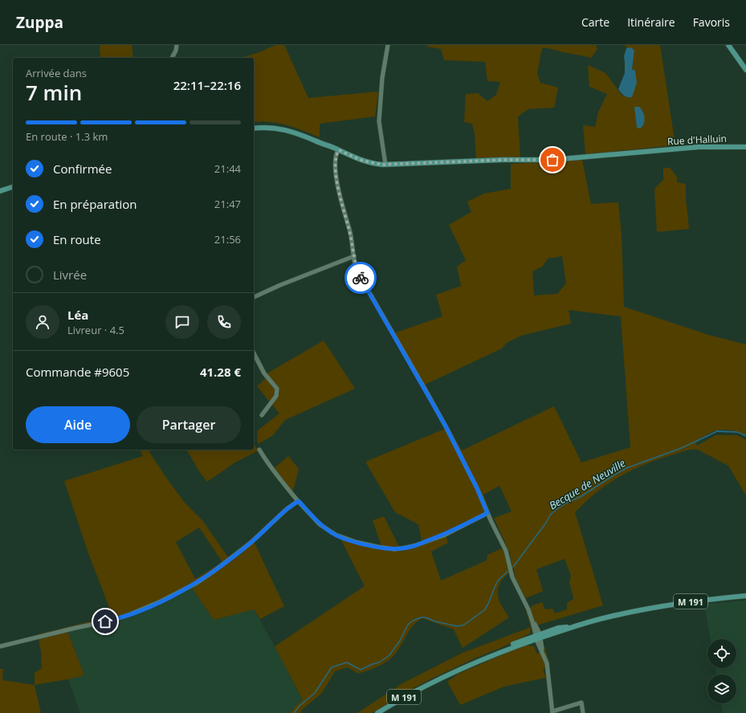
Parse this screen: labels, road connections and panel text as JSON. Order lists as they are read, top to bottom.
{
  "streets": {
    "main road": ["Rue d'Halluin", "M 191"]
  },
  "water": ["Becque de Neuville"],
  "page": {
    "header": "Zuppa",
    "nav": ["Carte", "Itinéraire", "Favoris"],
    "heading": ["7 min", "Arrivée dans", "22:11–22:16"],
    "panel": [
      "Léa",
      "Livreur · 4.5",
      "Commande #9605",
      "41.28 €"
    ],
    "bar": "En route · 1.3 km",
    "list": [
      ["Confirmée", "21:44"],
      ["En préparation", "21:47"],
      ["En route", "21:56"],
      "Livrée"
    ],
    "buttons": ["Aide", "Partager"]
  }
}
